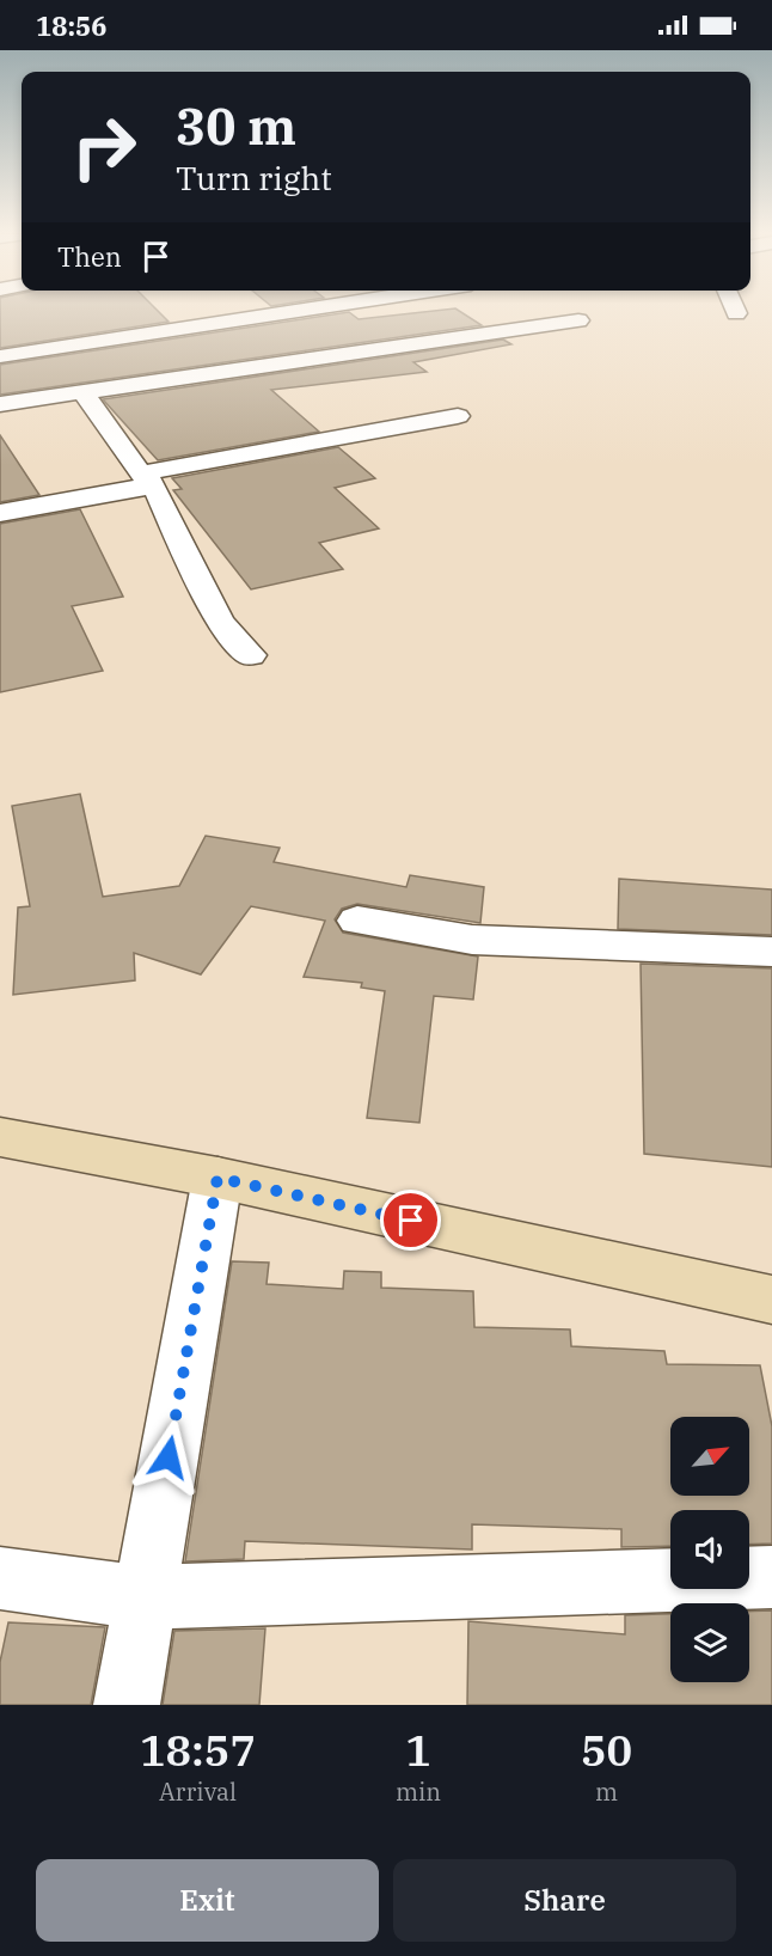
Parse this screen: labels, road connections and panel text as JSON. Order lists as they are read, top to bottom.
{
  "north": "top right",
  "page": {
    "status": "18:56",
    "turn": ["30 m", "Turn right"],
    "then": "Then",
    "eta": [
      "18:57",
      "Arrival",
      "1",
      "min",
      "50",
      "m"
    ],
    "buttons": ["Exit", "Share"]
  }
}
